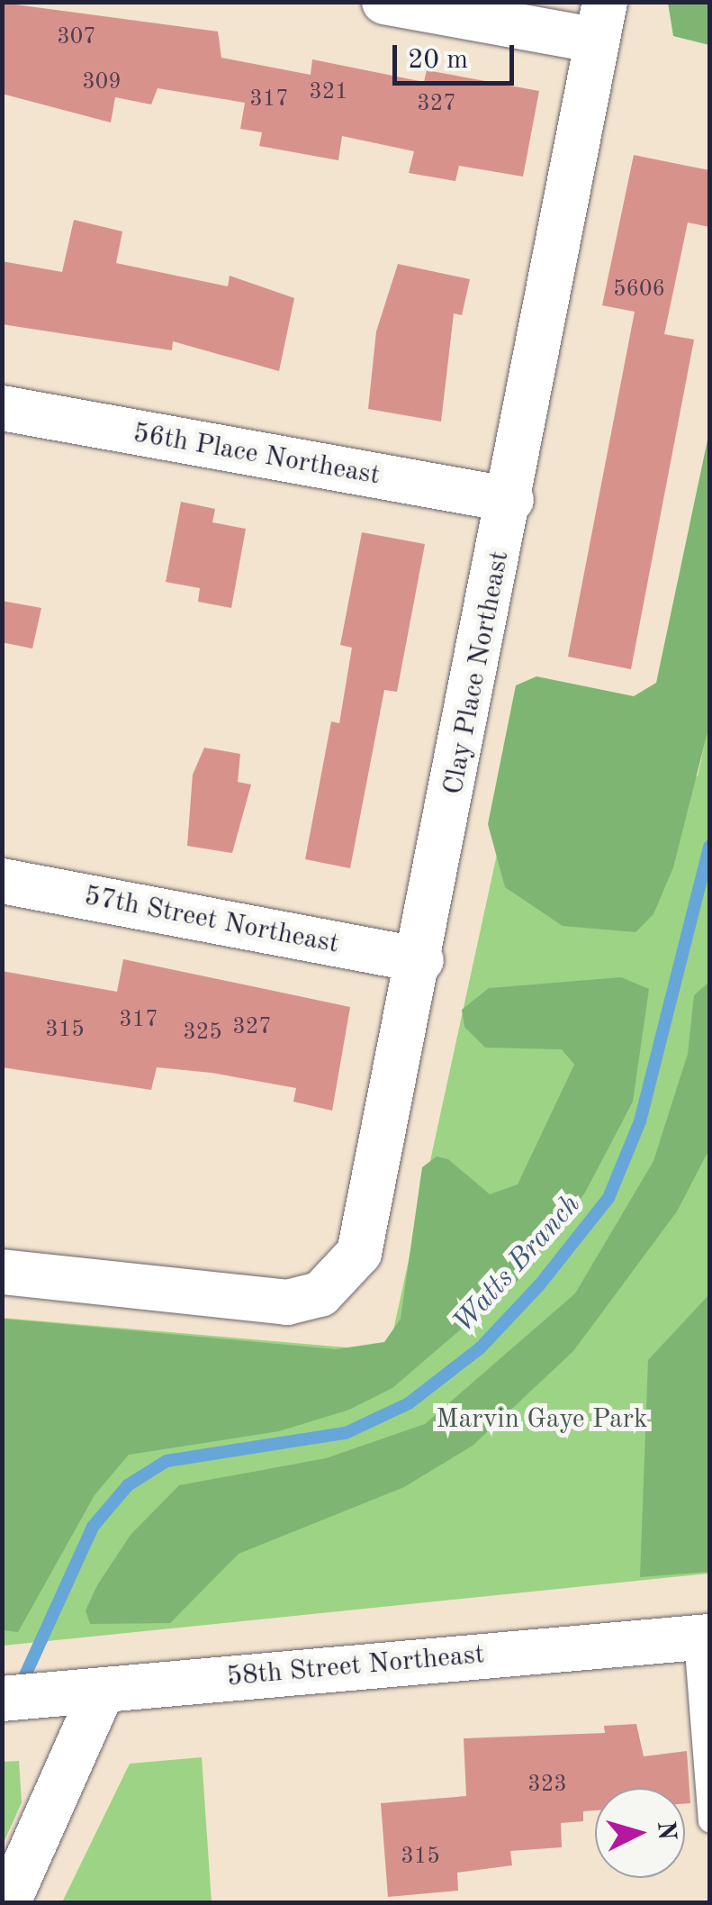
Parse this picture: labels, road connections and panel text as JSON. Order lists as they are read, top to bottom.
{
  "streets": {
    "street": [
      "56th Place Northeast",
      "Clay Place Northeast",
      "57th Street Northeast",
      "58th Street Northeast"
    ]
  },
  "crossings": [
    ["56th Place Northeast", "Clay Place Northeast"],
    ["Clay Place Northeast", "57th Street Northeast"]
  ],
  "water": ["Watts Branch"],
  "parks": ["Marvin Gaye Park"],
  "house_numbers": [
    "307",
    "309",
    "321",
    "317",
    "327",
    "5606",
    "317",
    "327",
    "315",
    "325",
    "323",
    "315"
  ],
  "scale_bar": "20 m",
  "north": "right"
}
